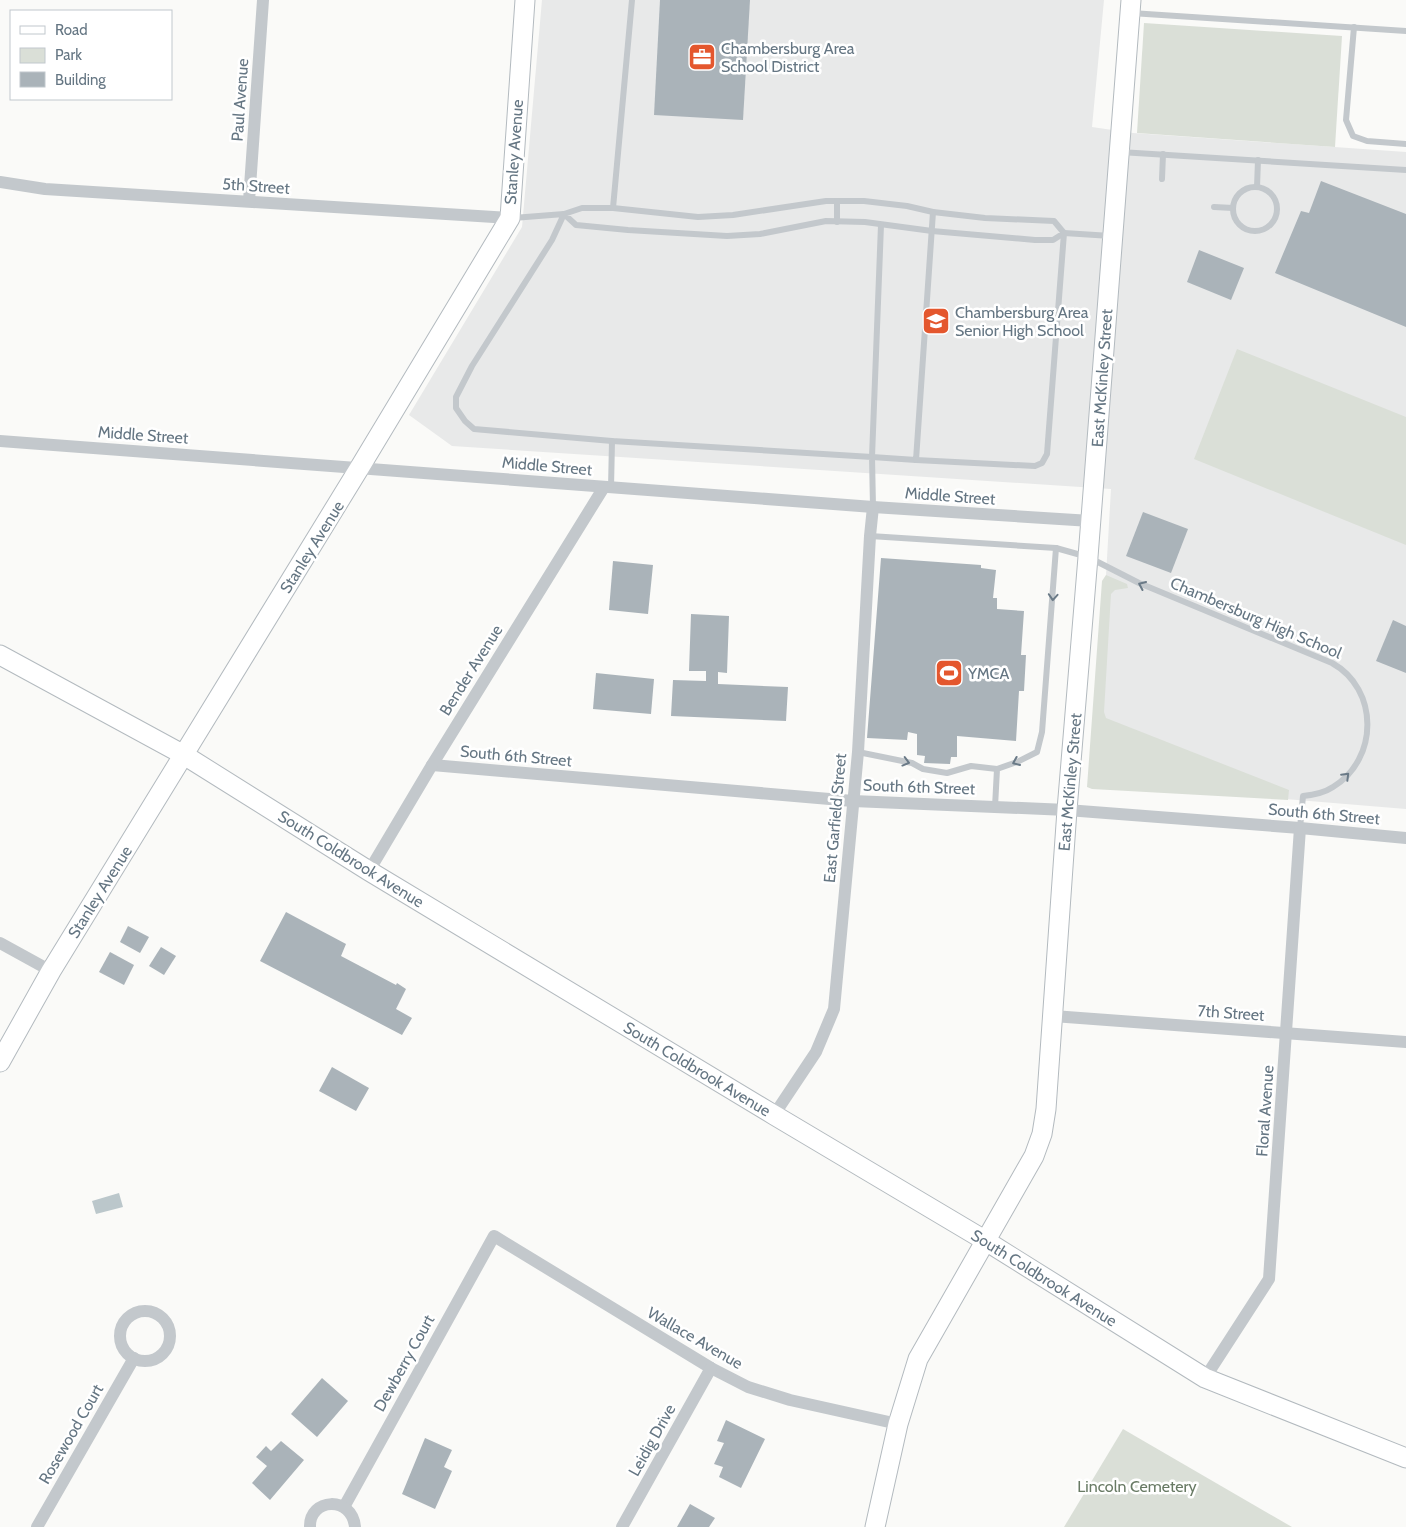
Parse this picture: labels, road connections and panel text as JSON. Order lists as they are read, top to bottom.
{
  "streets": {
    "street": [
      "Paul Avenue",
      "Stanley Avenue",
      "5th Street",
      "East McKinley Street",
      "Middle Street",
      "Bender Avenue",
      "South 6th Street",
      "East Garfield Street",
      "South Coldbrook Avenue",
      "7th Street",
      "Floral Avenue",
      "Wallace Avenue",
      "Dewberry Court",
      "Rosewood Court",
      "Leidig Drive"
    ],
    "lane": ["Chambersburg High School"]
  },
  "crossings": [
    ["Paul Avenue", "5th Street"],
    ["Stanley Avenue", "5th Street"],
    ["Stanley Avenue", "Middle Street"],
    ["Stanley Avenue", "South Coldbrook Avenue"],
    ["East McKinley Street", "Middle Street"],
    ["East McKinley Street", "Chambersburg High School"],
    ["East McKinley Street", "South 6th Street"],
    ["East McKinley Street", "South Coldbrook Avenue"],
    ["East McKinley Street", "7th Street"],
    ["East McKinley Street", "Wallace Avenue"],
    ["Middle Street", "Bender Avenue"],
    ["Middle Street", "East Garfield Street"],
    ["Chambersburg High School", "South 6th Street"],
    ["Chambersburg High School", "East Garfield Street"],
    ["Chambersburg High School", "Floral Avenue"],
    ["Bender Avenue", "South 6th Street"],
    ["Bender Avenue", "South Coldbrook Avenue"],
    ["South 6th Street", "East Garfield Street"],
    ["South 6th Street", "Floral Avenue"],
    ["East Garfield Street", "South Coldbrook Avenue"],
    ["South Coldbrook Avenue", "Floral Avenue"],
    ["7th Street", "Floral Avenue"],
    ["Wallace Avenue", "Dewberry Court"],
    ["Wallace Avenue", "Leidig Drive"]
  ],
  "parks": ["Lincoln Cemetery"],
  "places": {
    "office": ["Chambersburg Area School District"],
    "school or university": ["Chambersburg Area Senior High School"],
    "sports": ["YMCA"]
  },
  "legend": ["Road", "Park", "Building"]
}
